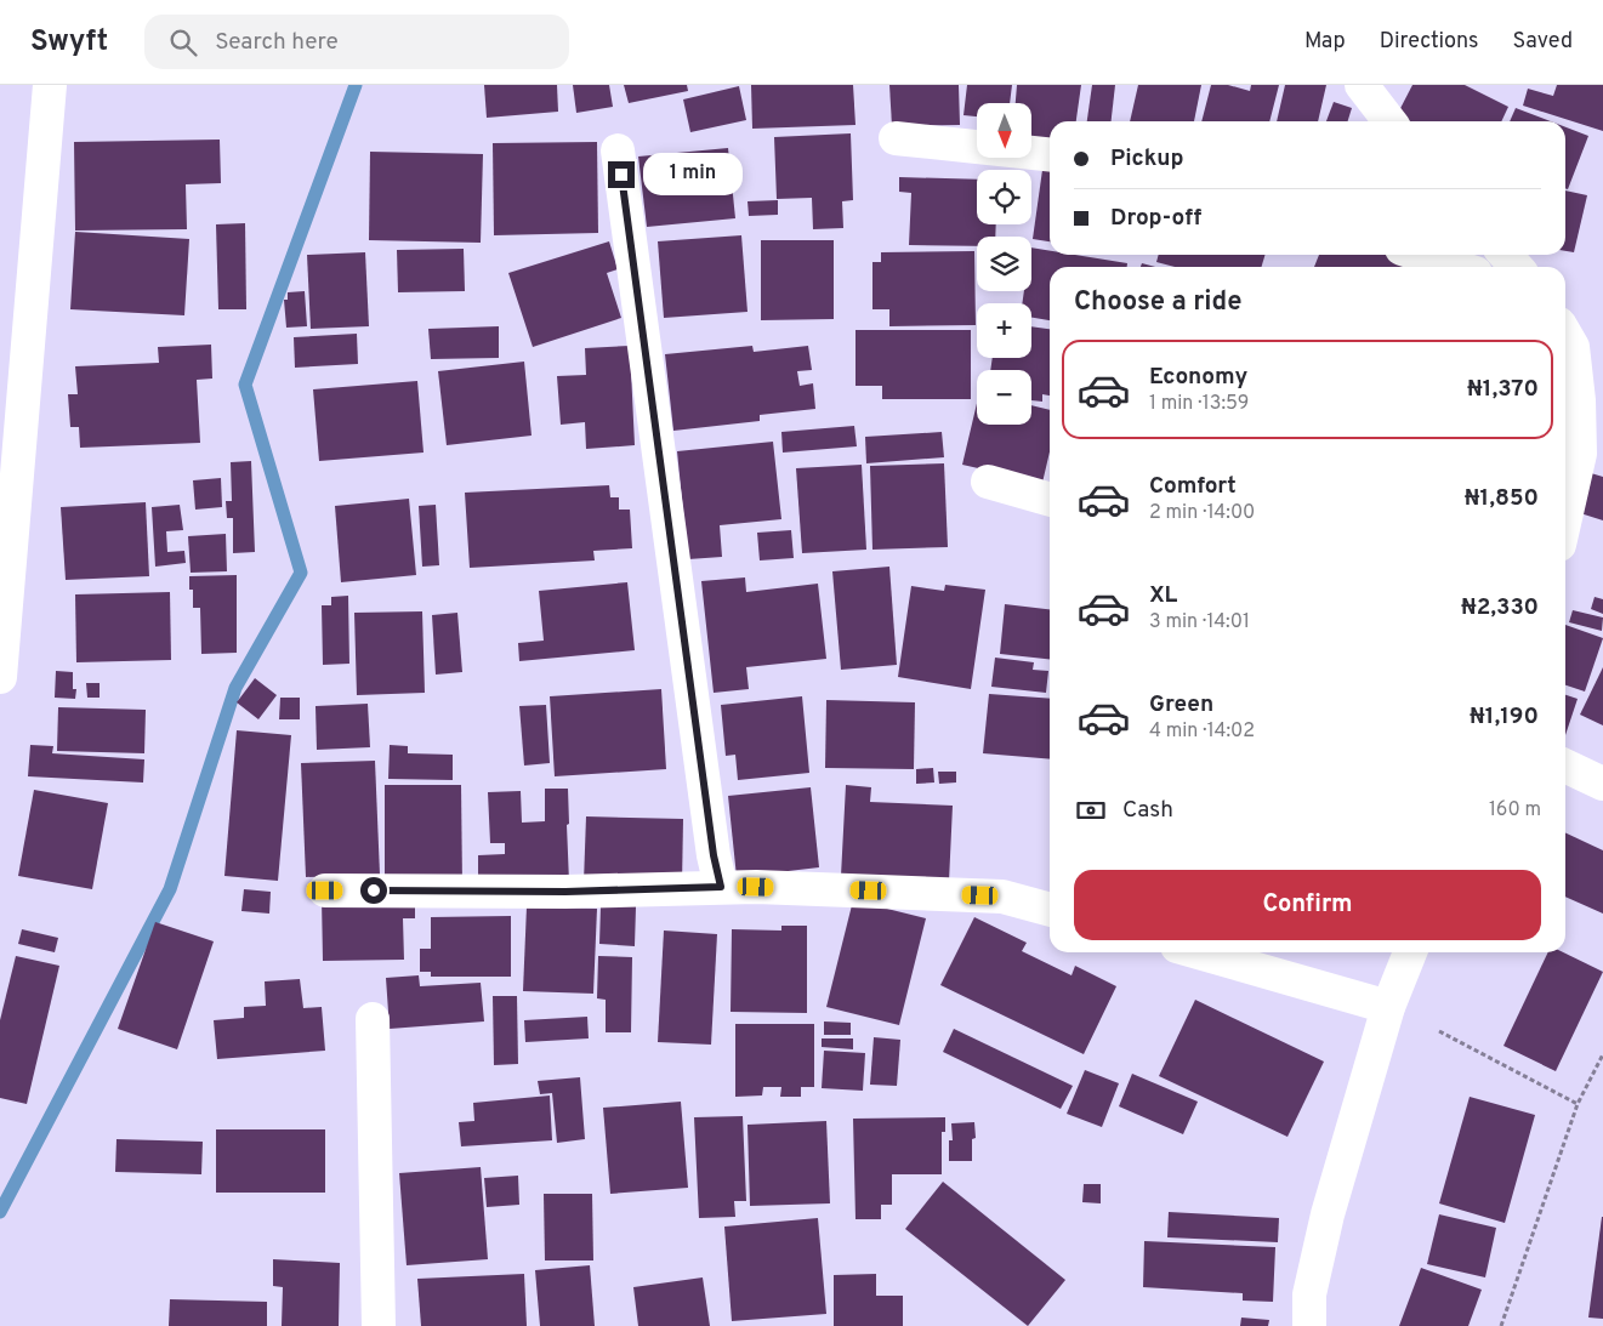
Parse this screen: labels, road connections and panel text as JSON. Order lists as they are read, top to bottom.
{
  "north": "bottom",
  "page": {
    "header": "Swyft",
    "search": "Search here",
    "nav": ["Map", "Directions", "Saved"],
    "map_buttons": ["+", "−"],
    "banner": ["Pickup", "Drop-off"],
    "bubble": "1 min",
    "heading": "Choose a ride",
    "list": [
      {
        "name": "Economy",
        "note": "1 min · 13:59",
        "value": "₦1,370"
      },
      {
        "name": "Comfort",
        "note": "2 min · 14:00",
        "value": "₦1,850"
      },
      {
        "name": "XL",
        "note": "3 min · 14:01",
        "value": "₦2,330"
      },
      {
        "name": "Green",
        "note": "4 min · 14:02",
        "value": "₦1,190"
      }
    ],
    "pay": ["Cash", "160 m"],
    "buttons": "Confirm"
  }
}
